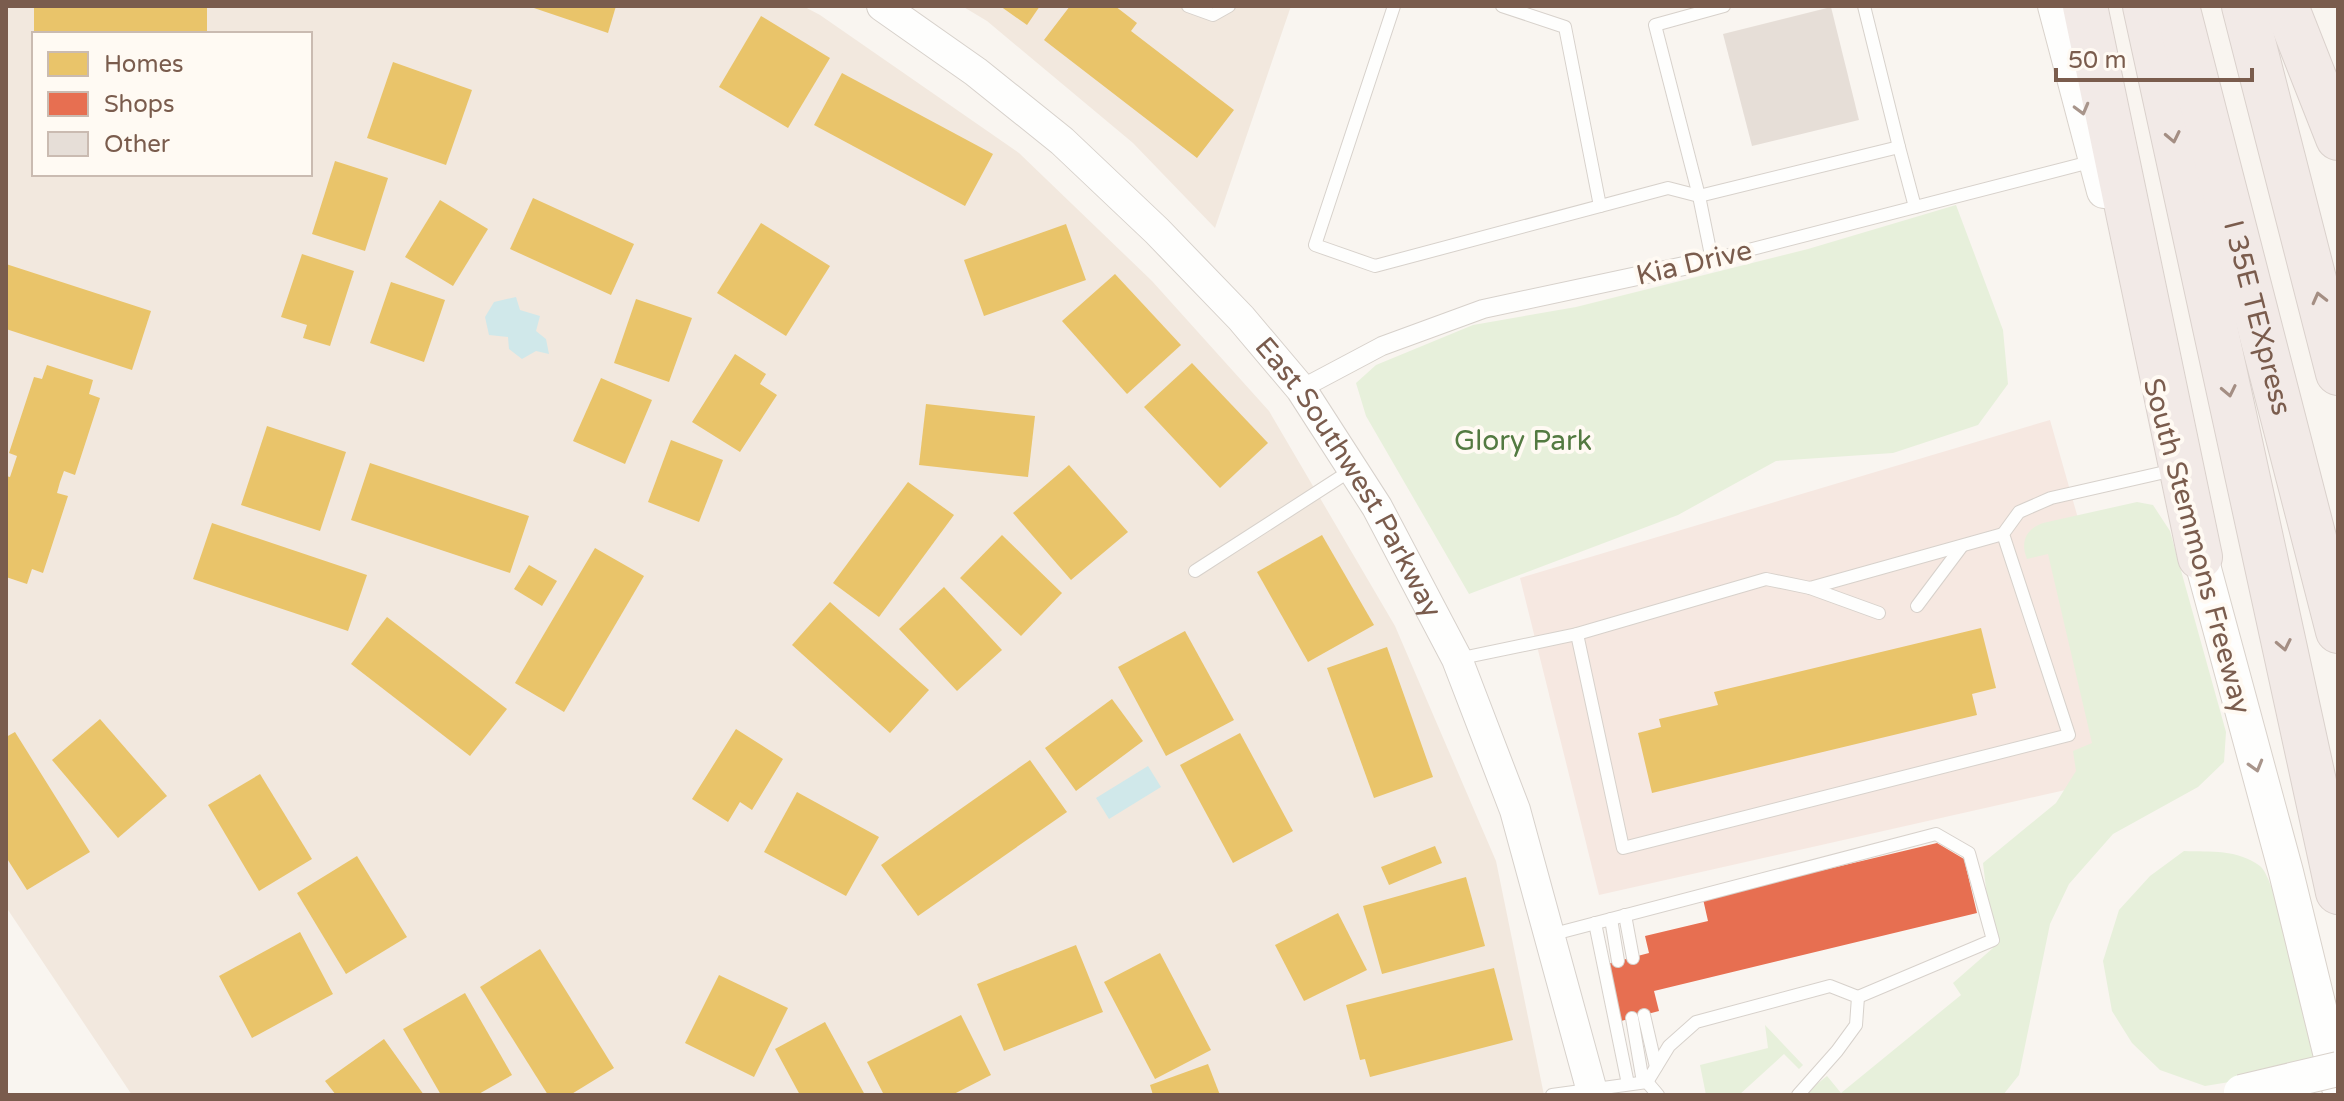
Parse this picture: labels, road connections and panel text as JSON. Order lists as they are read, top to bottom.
{
  "streets": {
    "highway": ["I 35E TEXpress", "South Stemmons Freeway"],
    "street": ["Kia Drive", "East Southwest Parkway"]
  },
  "crossings": [
    ["Kia Drive", "East Southwest Parkway"],
    ["Kia Drive", "South Stemmons Freeway"]
  ],
  "one_way": ["South Stemmons Freeway"],
  "parks": ["Glory Park"],
  "legend": ["Homes", "Shops", "Other"],
  "scale_bar": "50 m"
}
